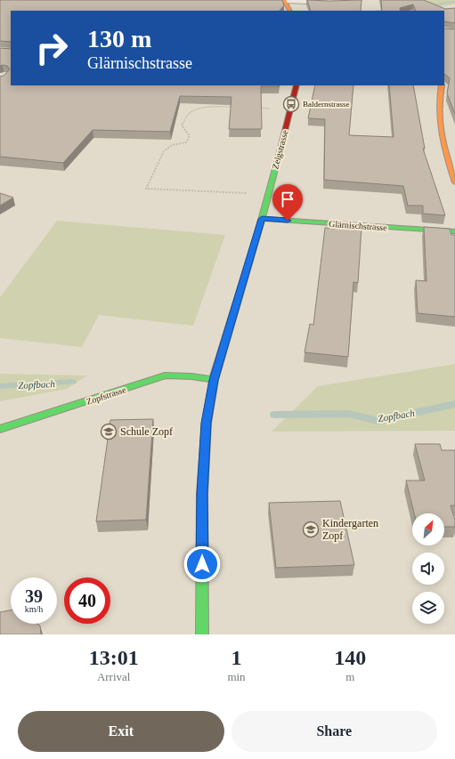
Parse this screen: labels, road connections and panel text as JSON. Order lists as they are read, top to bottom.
{
  "streets": {
    "street": ["Zelgstrasse", "Glärnischstrasse", "Zopfstrasse"]
  },
  "crossings": [
    ["Zelgstrasse", "Glärnischstrasse"],
    ["Zelgstrasse", "Zopfstrasse"]
  ],
  "water": ["Zopfbach"],
  "places": {
    "bus stop": ["Baldernstrasse"],
    "school or university": ["Schule Zopf", "Kindergarten Zopf"]
  },
  "north": "top right",
  "page": {
    "turn": ["130 m", "Glärnischstrasse"],
    "speed": "39 km/h",
    "limit": "40",
    "eta": [
      "13:01",
      "Arrival",
      "1",
      "min",
      "140",
      "m"
    ],
    "buttons": ["Exit", "Share"]
  }
}
